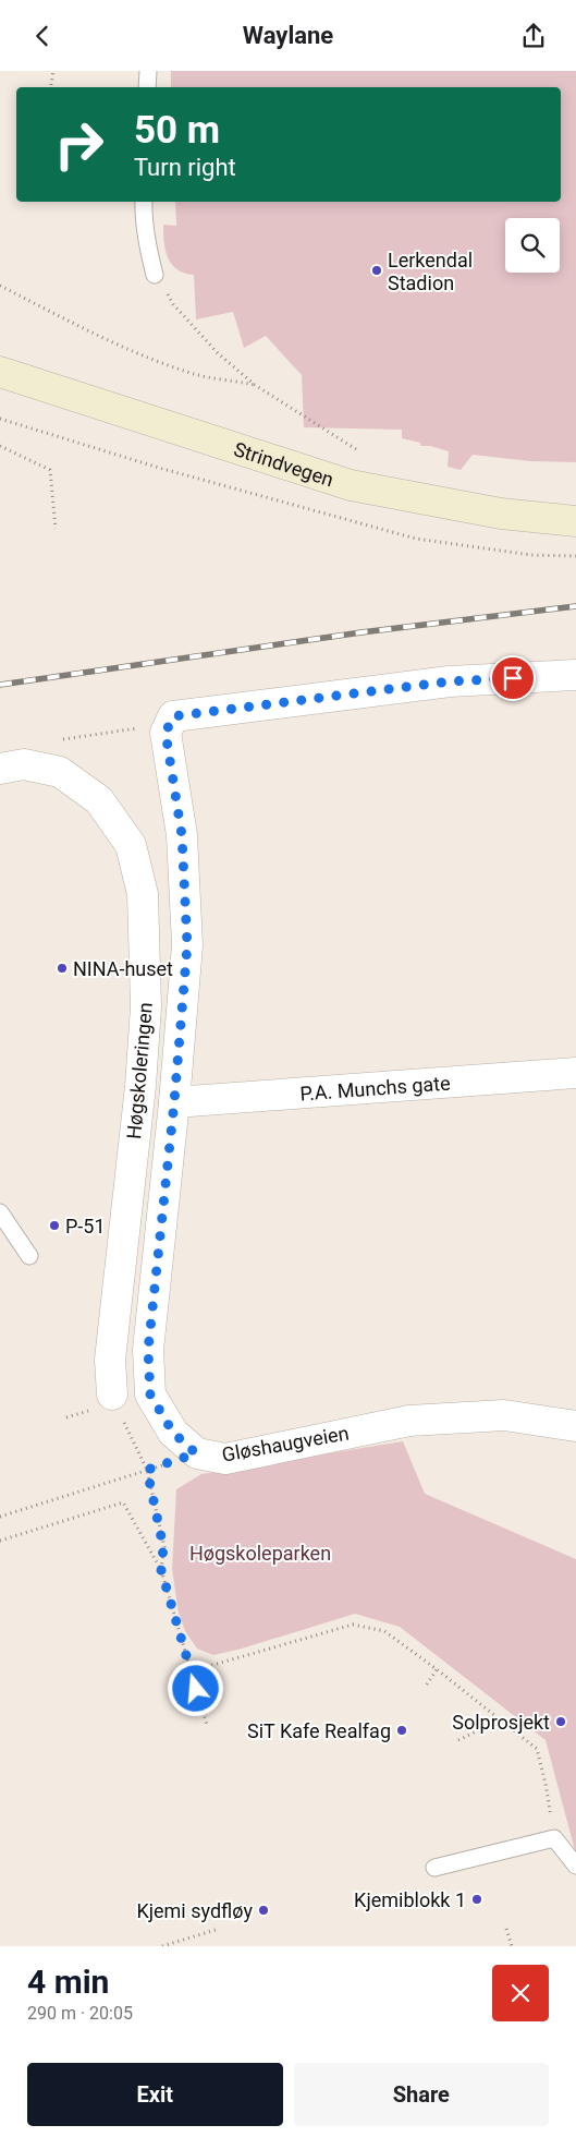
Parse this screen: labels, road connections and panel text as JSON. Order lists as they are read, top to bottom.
{
  "streets": {
    "main road": ["Strindvegen"],
    "street": ["Høgskoleringen", "P.A. Munchs gate", "Gløshaugveien"]
  },
  "crossings": [
    ["P.A. Munchs gate", "Gløshaugveien"]
  ],
  "parks": ["Høgskoleparken"],
  "places": [
    "Lerkendal Stadion",
    "NINA-huset",
    "P-51",
    "Solprosjekt",
    "SiT Kafe Realfag",
    "Kjemiblokk 1",
    "Kjemi sydfløy"
  ],
  "page": {
    "header": "Waylane",
    "turn": ["50 m", "Turn right"],
    "heading": ["4 min", "290 m · 20:05"],
    "buttons": ["Exit", "Share"]
  }
}
